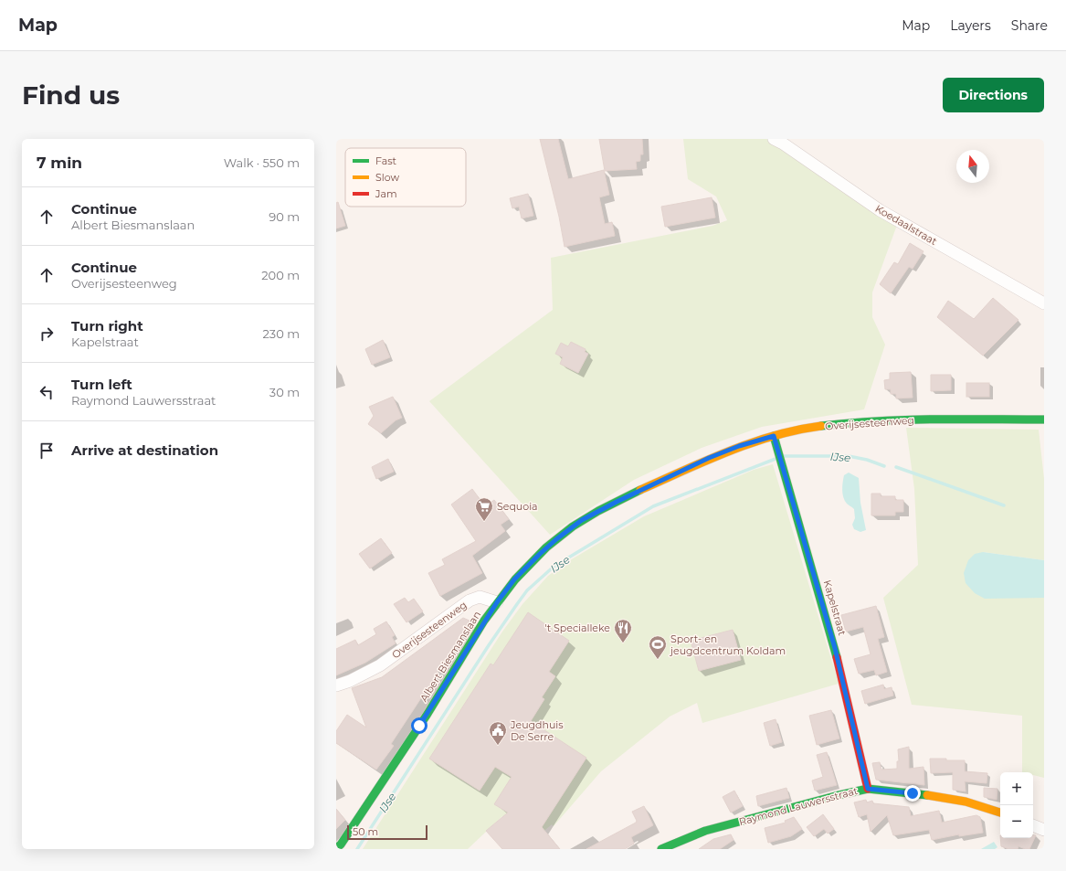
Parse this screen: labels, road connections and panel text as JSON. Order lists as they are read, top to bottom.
{
  "streets": {
    "main road": [
      "Overijsesteenweg",
      "Kapelstraat",
      "Albert Biesmanslaan",
      "Raymond Lauwersstraat"
    ],
    "street": ["Koedaalstraat"]
  },
  "crossings": [
    ["Overijsesteenweg", "Kapelstraat"],
    ["Overijsesteenweg", "Albert Biesmanslaan"],
    ["Kapelstraat", "Raymond Lauwersstraat"]
  ],
  "water": ["IJse"],
  "places": {
    "supermarket": ["Sequoia"],
    "restaurant": ["'t Specialleke"],
    "sports": ["Sport- en jeugdcentrum Koldam"],
    "public building": ["Jeugdhuis De Serre"]
  },
  "legend": ["Fast", "Slow", "Jam"],
  "scale_bar": "50 m",
  "north": "top",
  "page": {
    "header": "Map",
    "nav": ["Map", "Layers", "Share"],
    "buttons": "Directions",
    "title": "Find us",
    "heading": ["7 min", "Walk · 550 m"],
    "list": [
      ["Continue", "Albert Biesmanslaan", "90 m"],
      ["Continue", "Overijsesteenweg", "200 m"],
      ["Turn right", "Kapelstraat", "230 m"],
      ["Turn left", "Raymond Lauwersstraat", "30 m"],
      "Arrive at destination"
    ],
    "map_buttons": ["+", "−"],
    "scale": "50 m"
  }
}
